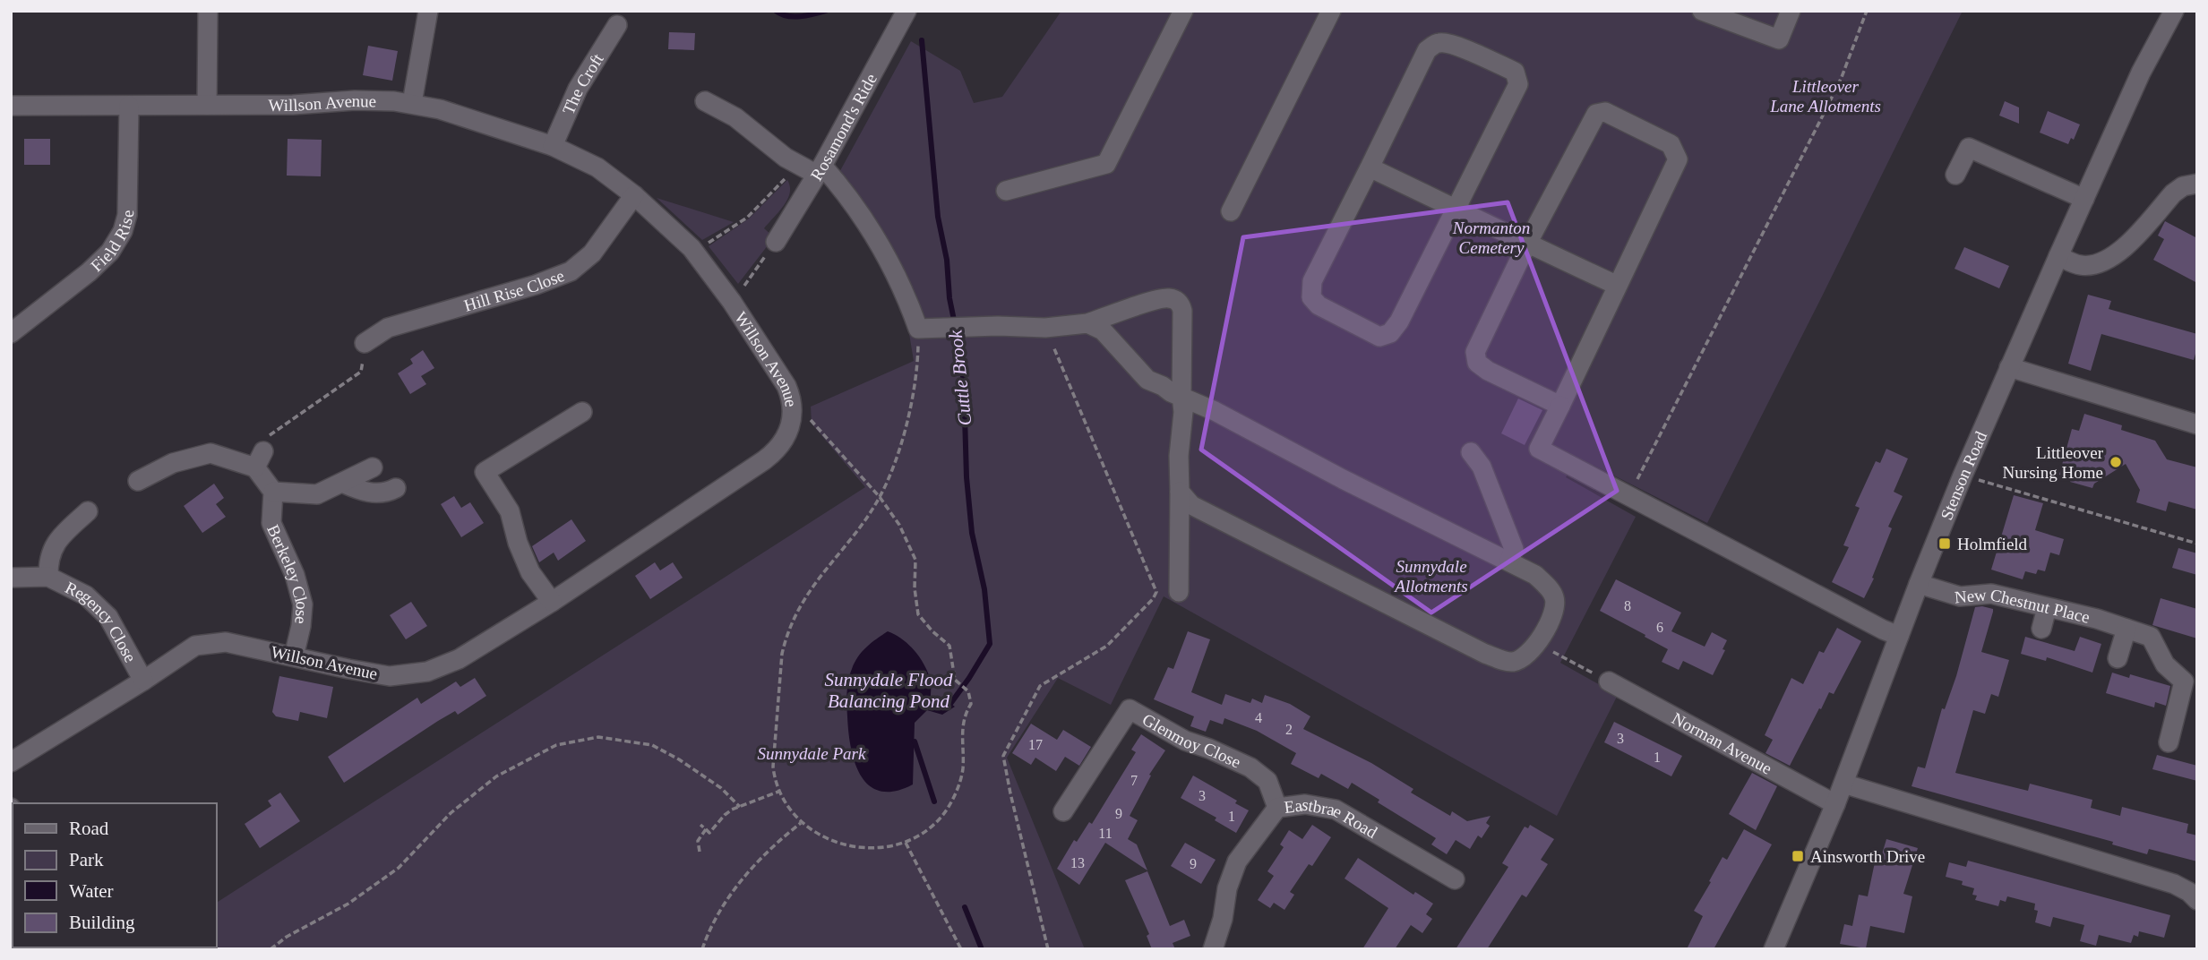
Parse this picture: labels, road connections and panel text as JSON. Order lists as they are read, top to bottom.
{
  "streets": {
    "street": [
      "The Croft",
      "Willson Avenue",
      "Rosamond's Ride",
      "Field Rise",
      "Hill Rise Close",
      "Stenson Road",
      "Berkeley Close",
      "New Chestnut Place",
      "Regency Close",
      "Glenmoy Close",
      "Norman Avenue",
      "Eastbrae Road"
    ]
  },
  "crossings": [
    ["The Croft", "Willson Avenue"],
    ["Willson Avenue", "Field Rise"],
    ["Willson Avenue", "Hill Rise Close"],
    ["Willson Avenue", "Berkeley Close"],
    ["Willson Avenue", "Regency Close"],
    ["Stenson Road", "New Chestnut Place"],
    ["Stenson Road", "Norman Avenue"],
    ["Glenmoy Close", "Eastbrae Road"]
  ],
  "water": ["Cuttle Brook", "Sunnydale Flood Balancing Pond"],
  "parks": [
    "Littleover Lane Allotments",
    "Normanton Cemetery",
    "Sunnydale Allotments",
    "Sunnydale Park"
  ],
  "places": {
    "other": ["Littleover Nursing Home"],
    "transit": ["Holmfield", "Ainsworth Drive"]
  },
  "house_numbers": [
    "8",
    "6",
    "4",
    "2",
    "3",
    "17",
    "1",
    "7",
    "3",
    "9",
    "1",
    "11",
    "13",
    "9"
  ],
  "legend": [
    "Road",
    "Park",
    "Water",
    "Building"
  ]
}
